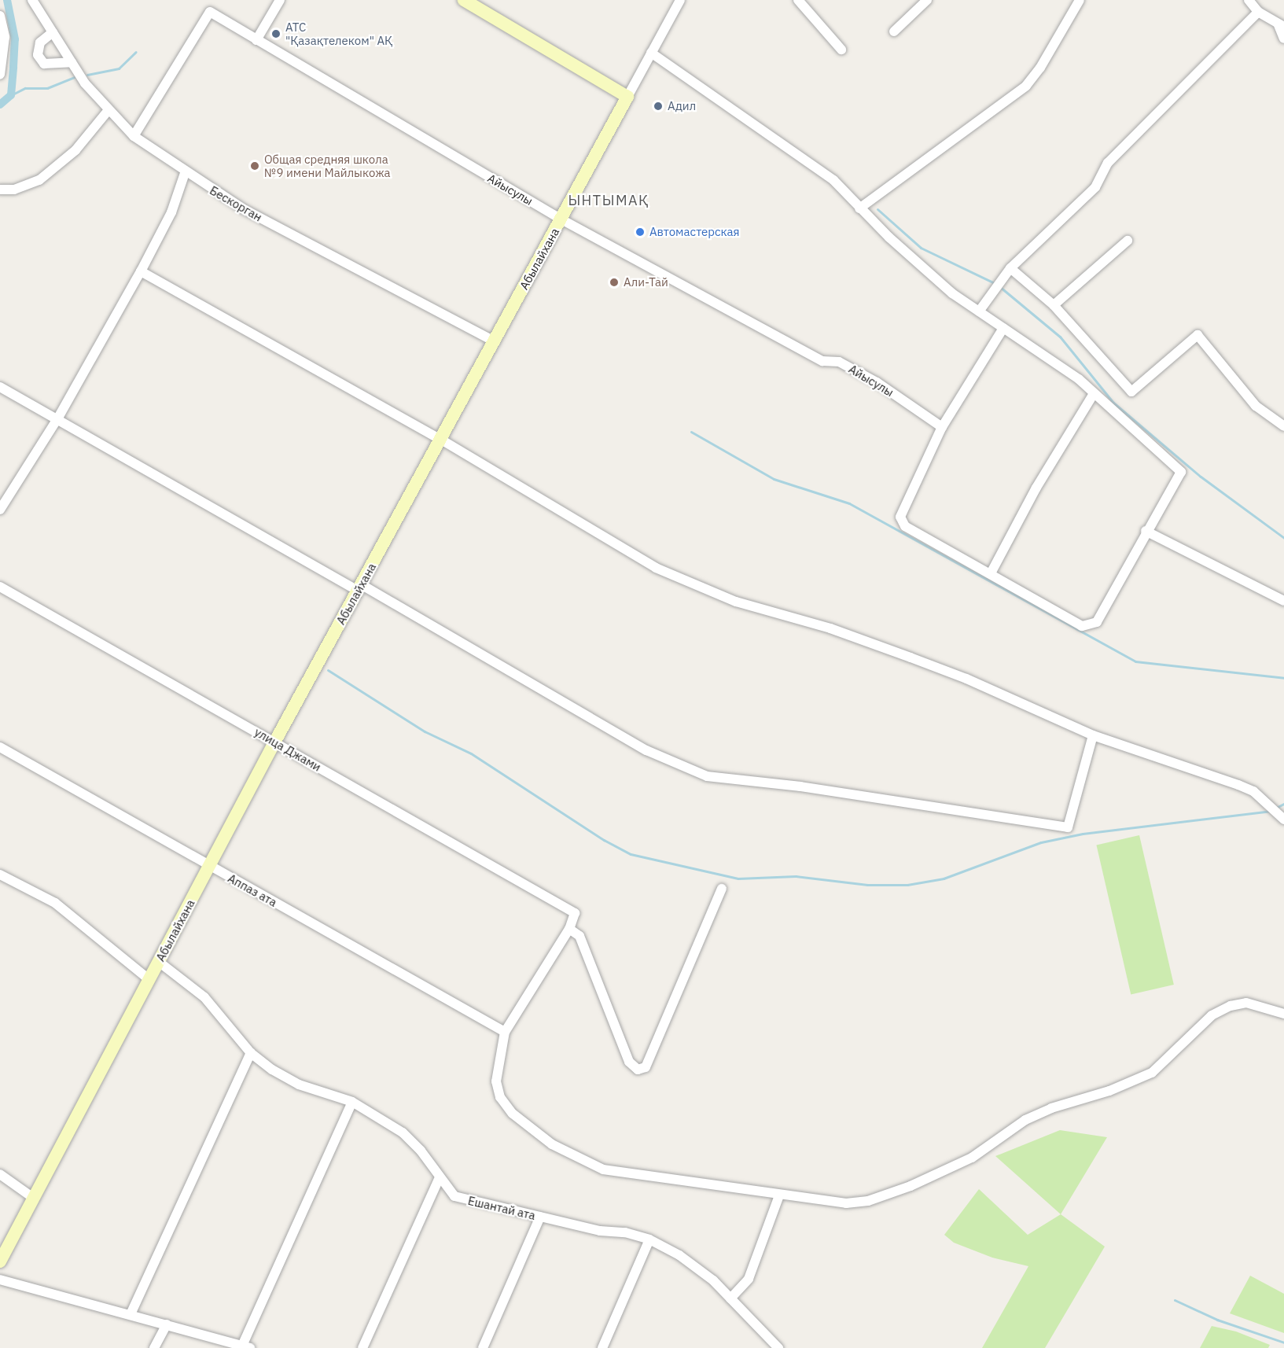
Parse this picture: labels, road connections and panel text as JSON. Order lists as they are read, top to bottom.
{
  "streets": {
    "main road": ["Абылайхана"],
    "street": [
      "Айысулы",
      "Бескорган",
      "улица Джами",
      "Аппаз ата",
      "Ешантай ата"
    ]
  },
  "crossings": [
    ["Айысулы", "Бескорган"],
    ["Айысулы", "Абылайхана"],
    ["Бескорган", "Абылайхана"],
    ["Абылайхана", "улица Джами"],
    ["Абылайхана", "Аппаз ата"],
    ["Абылайхана", "Ешантай ата"]
  ],
  "districts": ["ЫНТЫМАҚ"],
  "places": [
    "АТС \"Қазақтелеком\" АҚ",
    "Адил",
    "Общая средняя школа №9 имени Майлыкожа",
    "Автомастерская",
    "Али-Тай"
  ]
}
